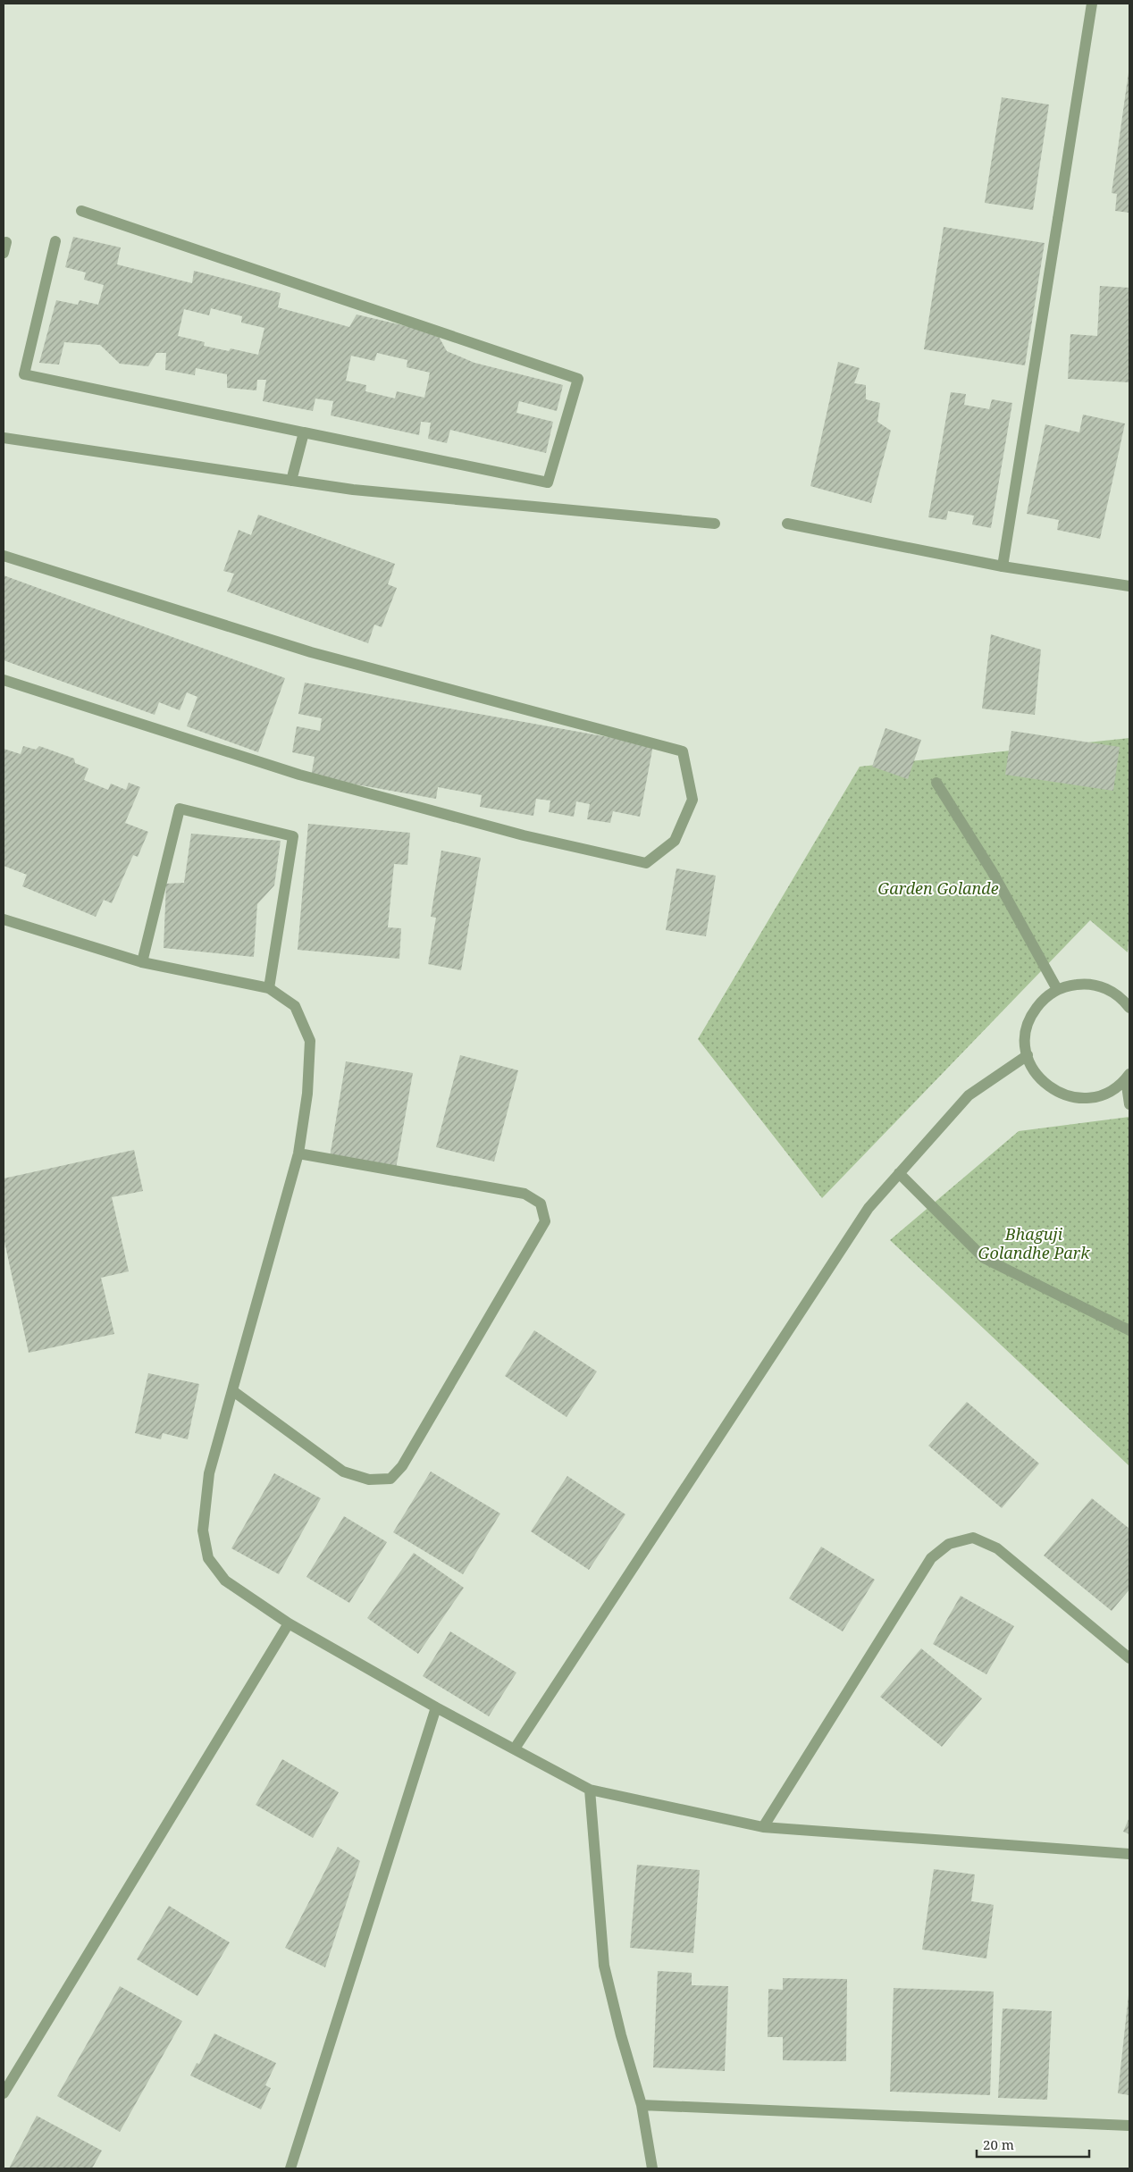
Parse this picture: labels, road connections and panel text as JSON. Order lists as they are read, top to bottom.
{
  "parks": ["Garden Golande", "Bhaguji Golandhe Park"],
  "scale_bar": "20 m"
}
